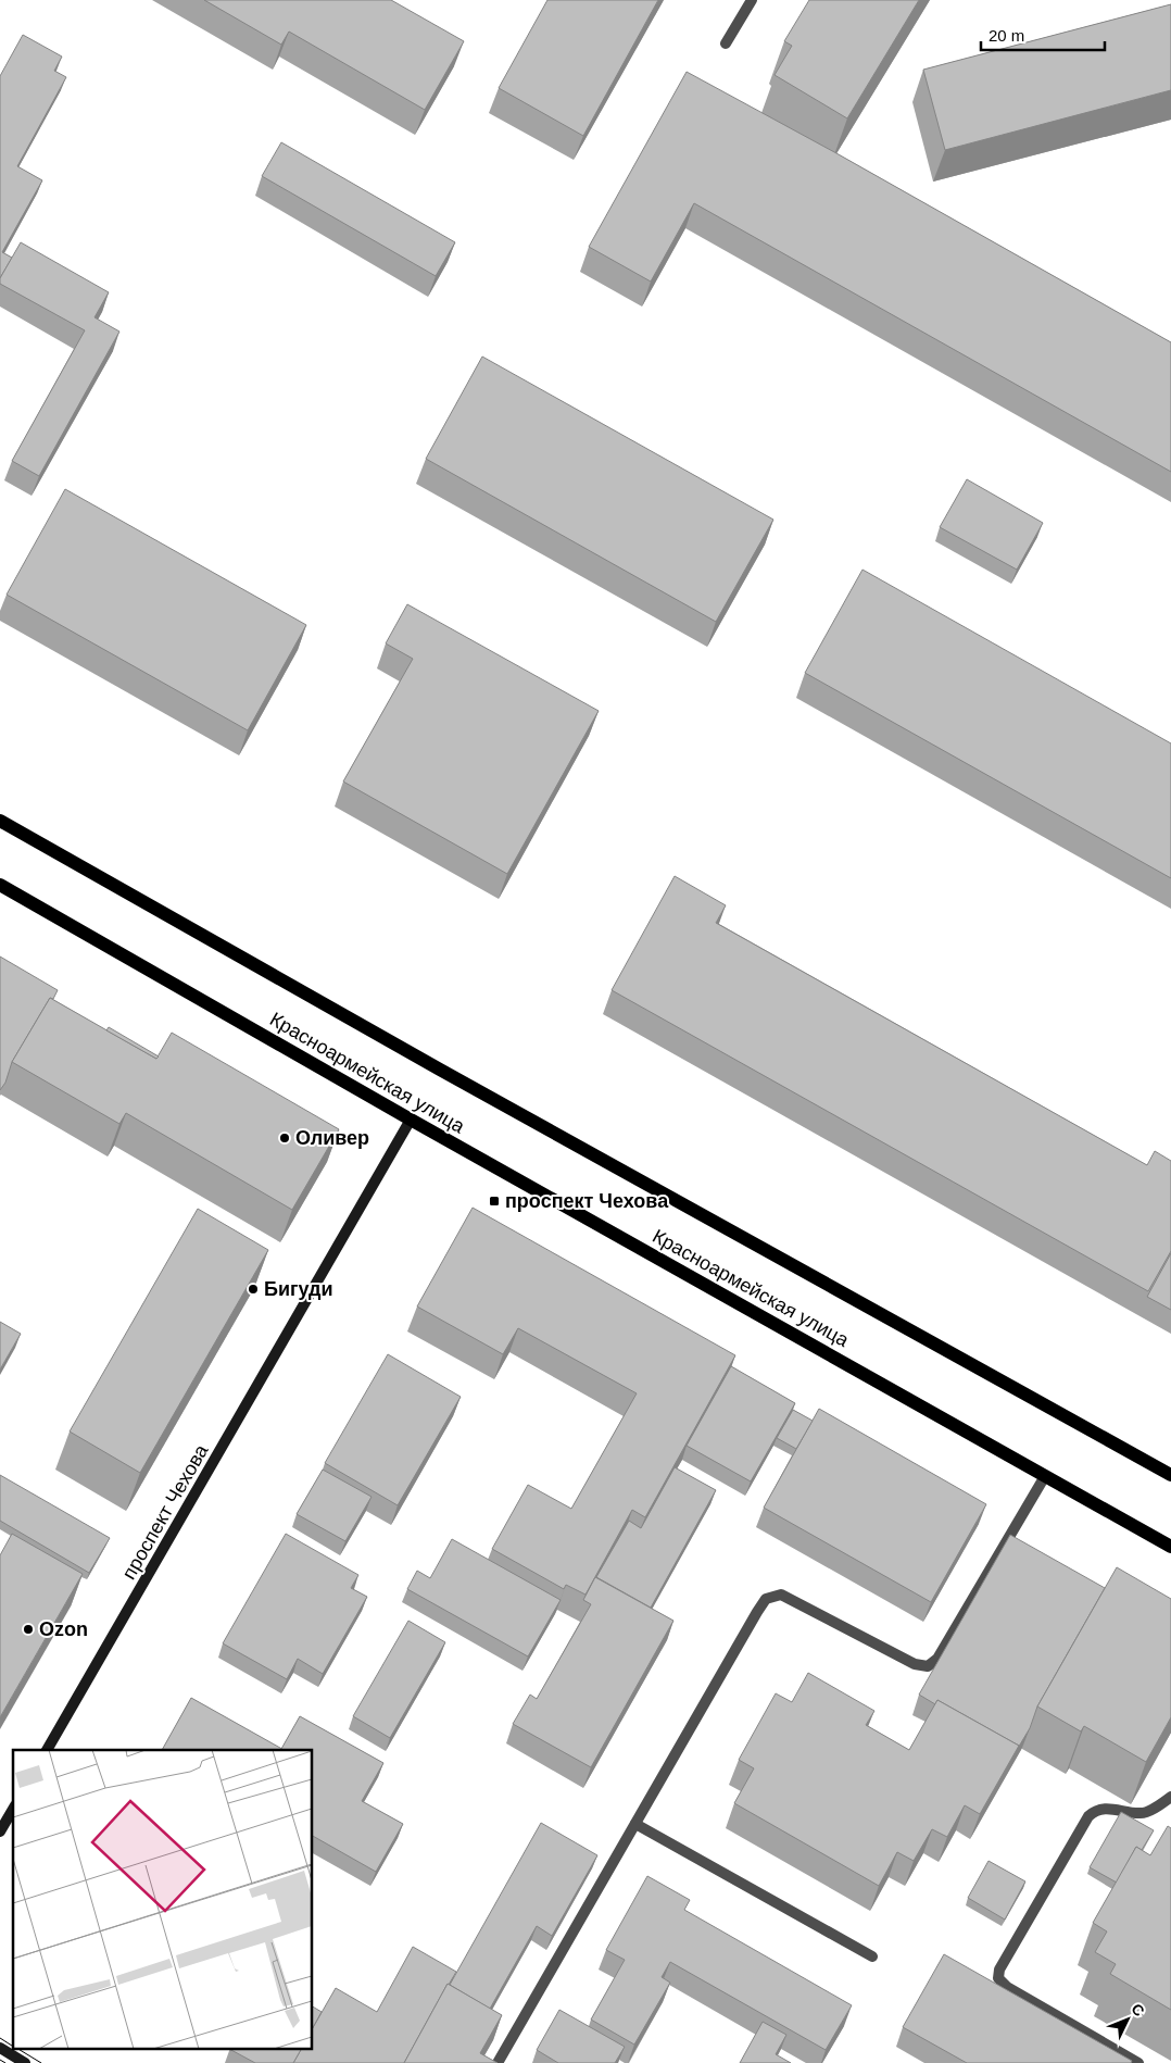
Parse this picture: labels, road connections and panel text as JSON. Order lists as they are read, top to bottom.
{
  "streets": {
    "main road": ["Красноармейская улица"],
    "street": ["проспект Чехова"]
  },
  "crossings": [
    ["Красноармейская улица", "проспект Чехова"]
  ],
  "places": {
    "other": ["Оливер", "Бигуди", "Ozon"],
    "transit": ["проспект Чехова"]
  },
  "scale_bar": "20 m",
  "north": "top right"
}
